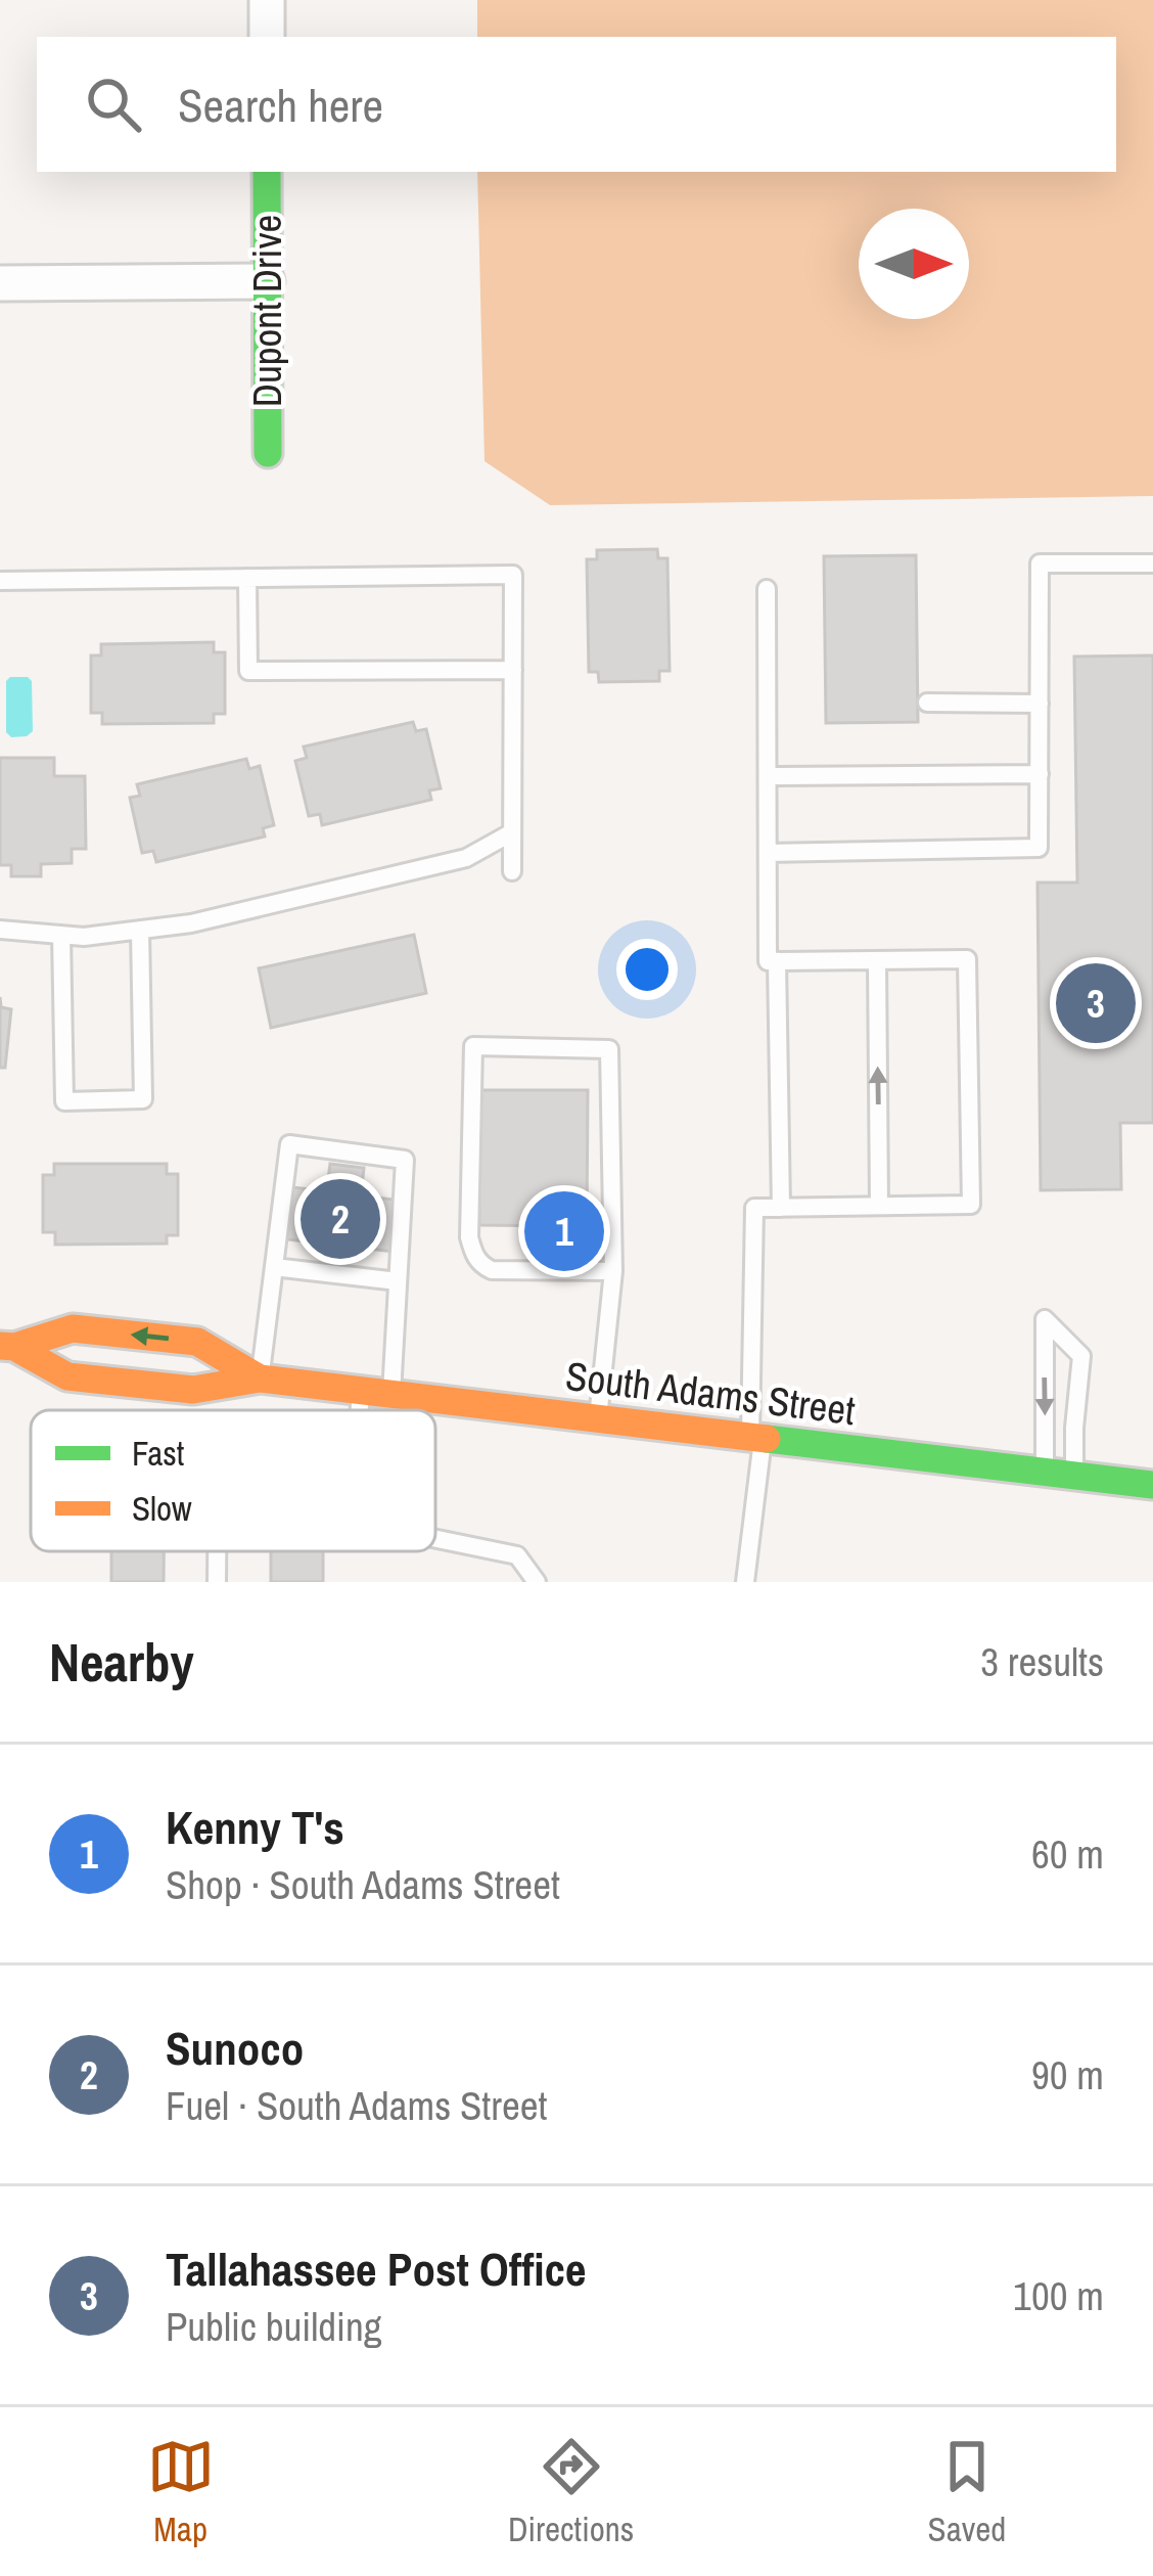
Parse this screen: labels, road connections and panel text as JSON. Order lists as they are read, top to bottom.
{
  "streets": {
    "main road": ["Dupont Drive", "South Adams Street"]
  },
  "legend": ["Fast", "Slow"],
  "north": "right",
  "page": {
    "search": "Search here",
    "pins": ["3", "2", "1"],
    "heading": ["Nearby", "3 results"],
    "list": [
      {
        "mark": "1",
        "name": "Kenny T's",
        "note": "Shop · South Adams Street",
        "value": "60 m"
      },
      {
        "mark": "2",
        "name": "Sunoco",
        "note": "Fuel · South Adams Street",
        "value": "90 m"
      },
      {
        "mark": "3",
        "name": "Tallahassee Post Office",
        "note": "Public building",
        "value": "100 m"
      }
    ],
    "nav": ["Map", "Directions", "Saved"]
  }
}
